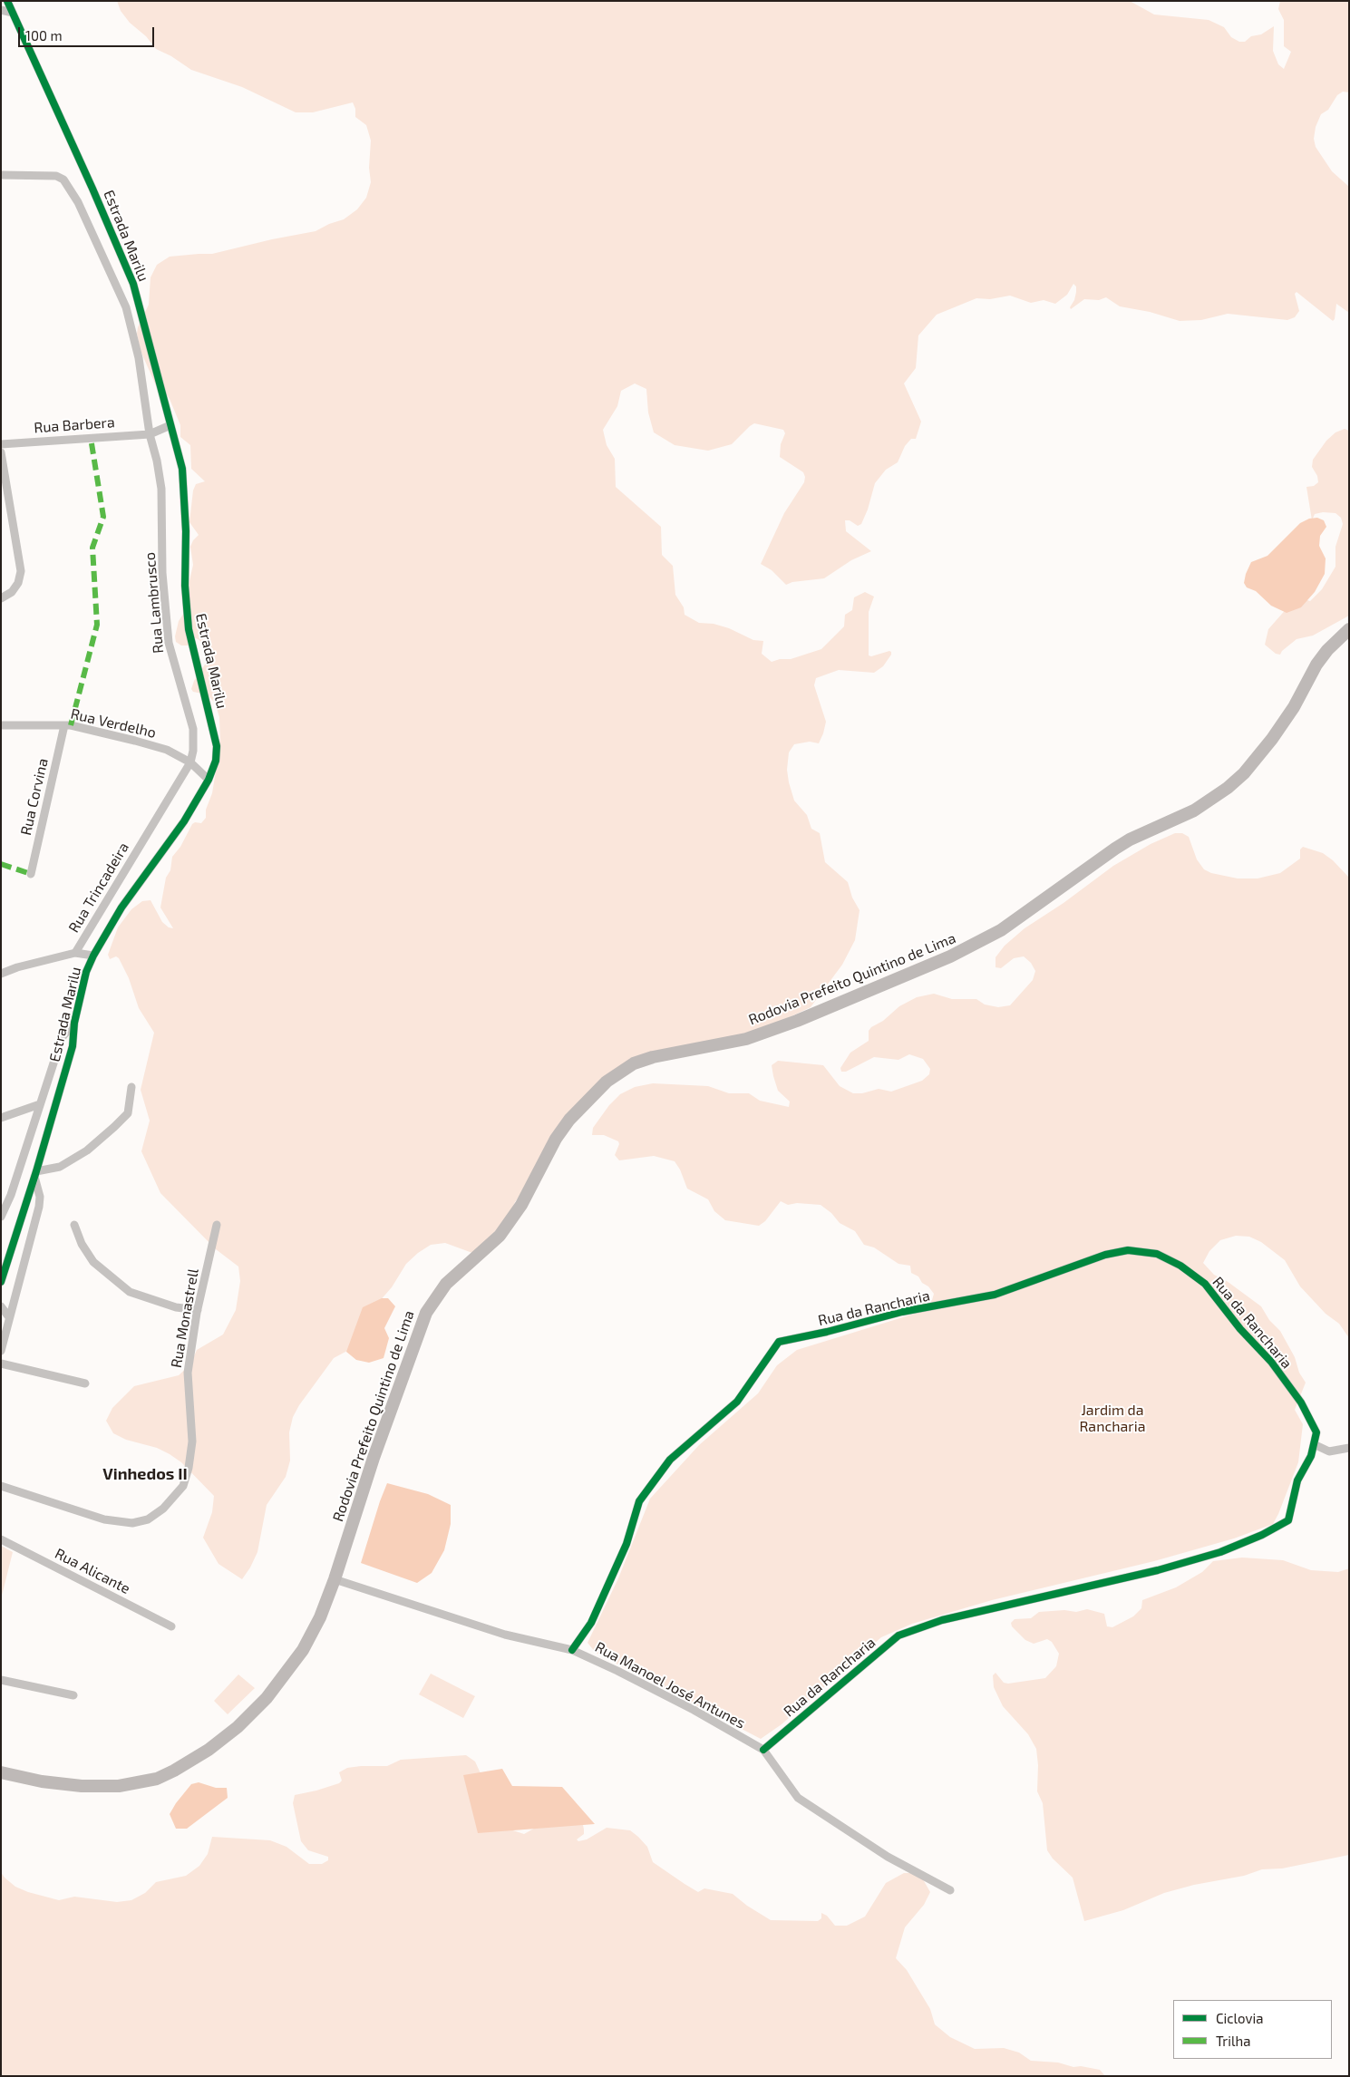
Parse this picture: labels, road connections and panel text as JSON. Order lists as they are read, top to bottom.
{
  "streets": {
    "main road": ["Rodovia Prefeito Quintino de Lima"],
    "street": [
      "Estrada Marilu",
      "Rua Barbera",
      "Rua Lambrusco",
      "Rua Verdelho",
      "Rua Corvina",
      "Rua Trincadeira",
      "Rua da Rancharia",
      "Rua Monastrell",
      "Rua Alicante",
      "Rua Manoel José Antunes"
    ]
  },
  "crossings": [
    ["Estrada Marilu", "Rua Barbera"],
    ["Estrada Marilu", "Rua Verdelho"],
    ["Rua Barbera", "Rua Lambrusco"],
    ["Rua Lambrusco", "Rua Verdelho"],
    ["Rua Lambrusco", "Rua Trincadeira"],
    ["Rua Verdelho", "Rua Corvina"],
    ["Rodovia Prefeito Quintino de Lima", "Rua Manoel José Antunes"],
    ["Rua da Rancharia", "Rua Manoel José Antunes"]
  ],
  "districts": ["Vinhedos II"],
  "parks": ["Jardim da Rancharia"],
  "legend": ["Ciclovia", "Trilha"],
  "scale_bar": "100 m"
}
